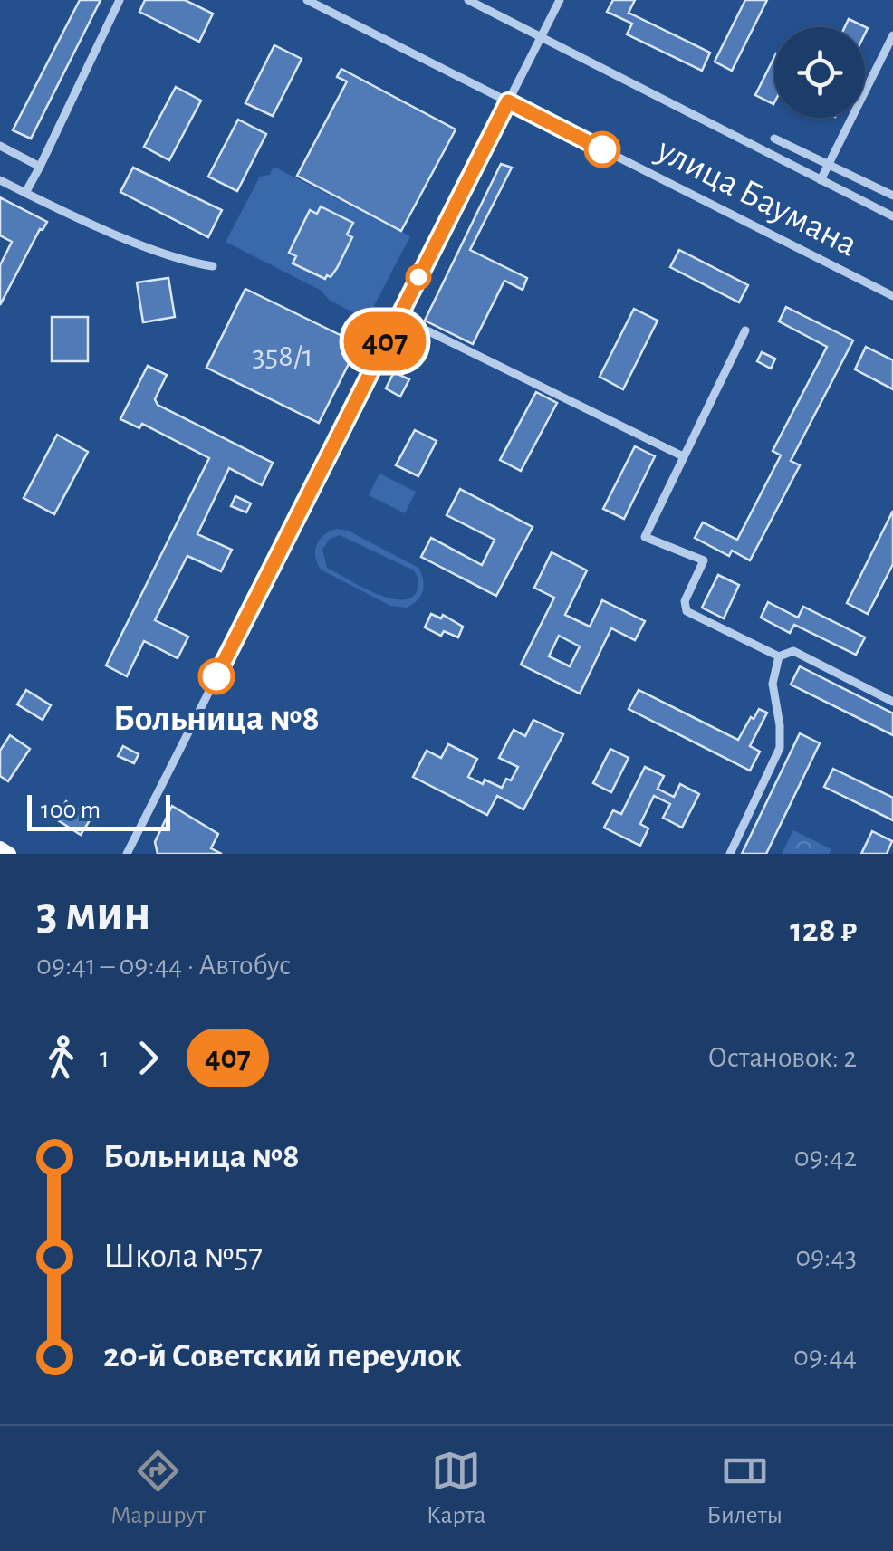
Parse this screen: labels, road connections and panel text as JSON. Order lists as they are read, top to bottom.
{
  "streets": {
    "street": ["улица Баумана"]
  },
  "places": ["Больница №8"],
  "lines": ["bus line 407"],
  "house_numbers": ["358/1"],
  "scale_bar": "100 m",
  "page": {
    "on_map": "407",
    "scale": "100 m",
    "heading": ["3 мин", "09:41 – 09:44 · Автобус", "128 ₽"],
    "legs": ["1", "407", "Остановок: 2"],
    "list": [
      {
        "name": "Больница №8",
        "value": "09:42"
      },
      {
        "name": "Школа №57",
        "value": "09:43"
      },
      {
        "name": "20-й Советский переулок",
        "value": "09:44"
      }
    ],
    "tabs": ["Маршрут", "Карта", "Билеты"]
  }
}
